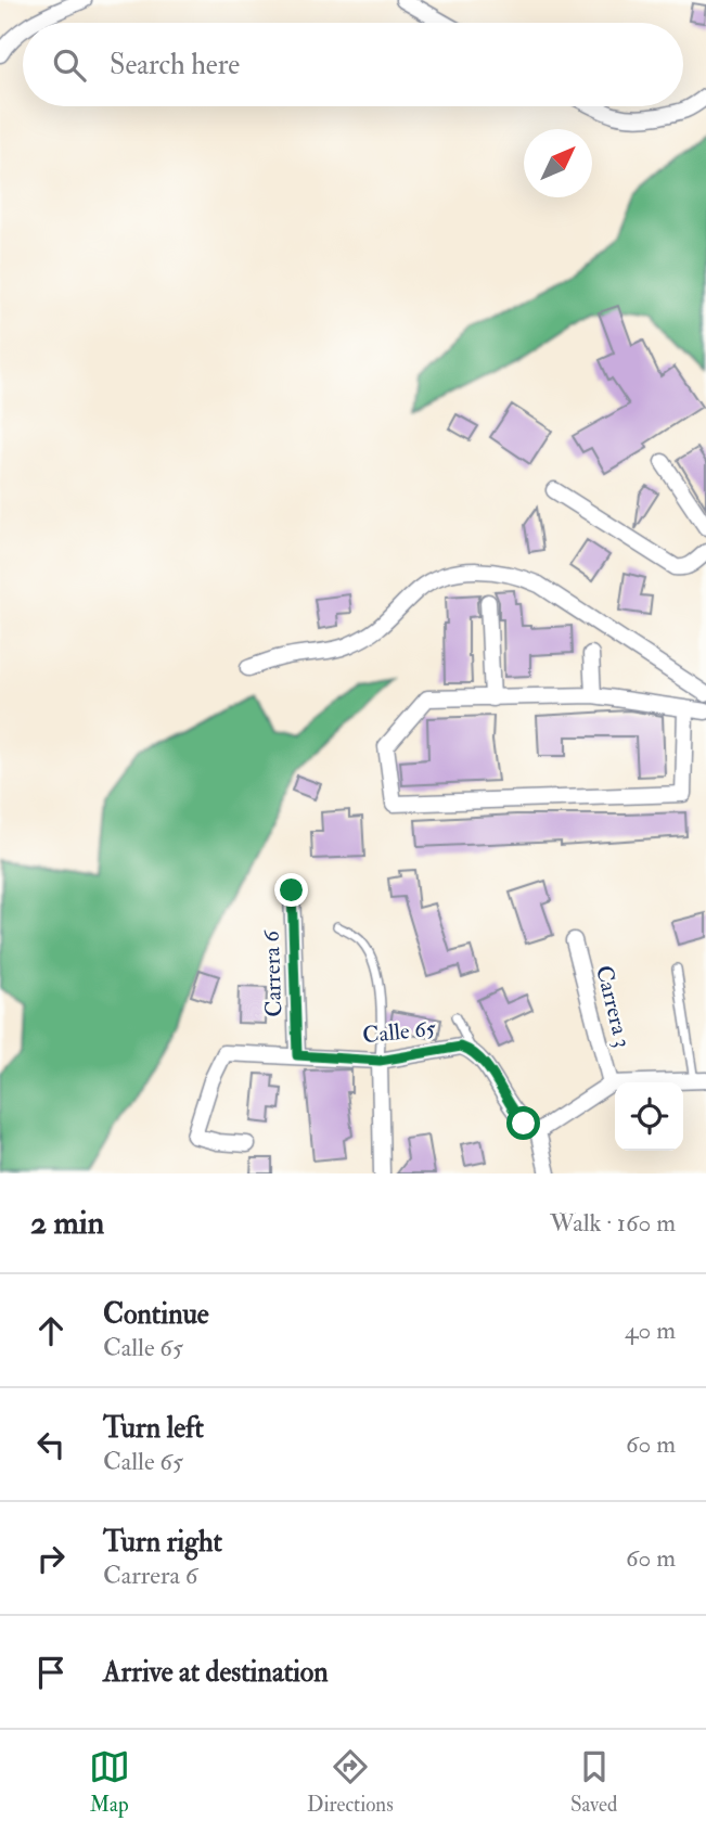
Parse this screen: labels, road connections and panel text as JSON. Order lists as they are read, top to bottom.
{
  "streets": {
    "street": ["Carrera 6", "Carrera 3", "Calle 65"]
  },
  "crossings": [
    ["Carrera 6", "Calle 65"]
  ],
  "north": "top right",
  "page": {
    "search": "Search here",
    "heading": ["2 min", "Walk · 160 m"],
    "list": [
      ["Continue", "Calle 65", "40 m"],
      ["Turn left", "Calle 65", "60 m"],
      ["Turn right", "Carrera 6", "60 m"],
      "Arrive at destination"
    ],
    "nav": ["Map", "Directions", "Saved"]
  }
}
